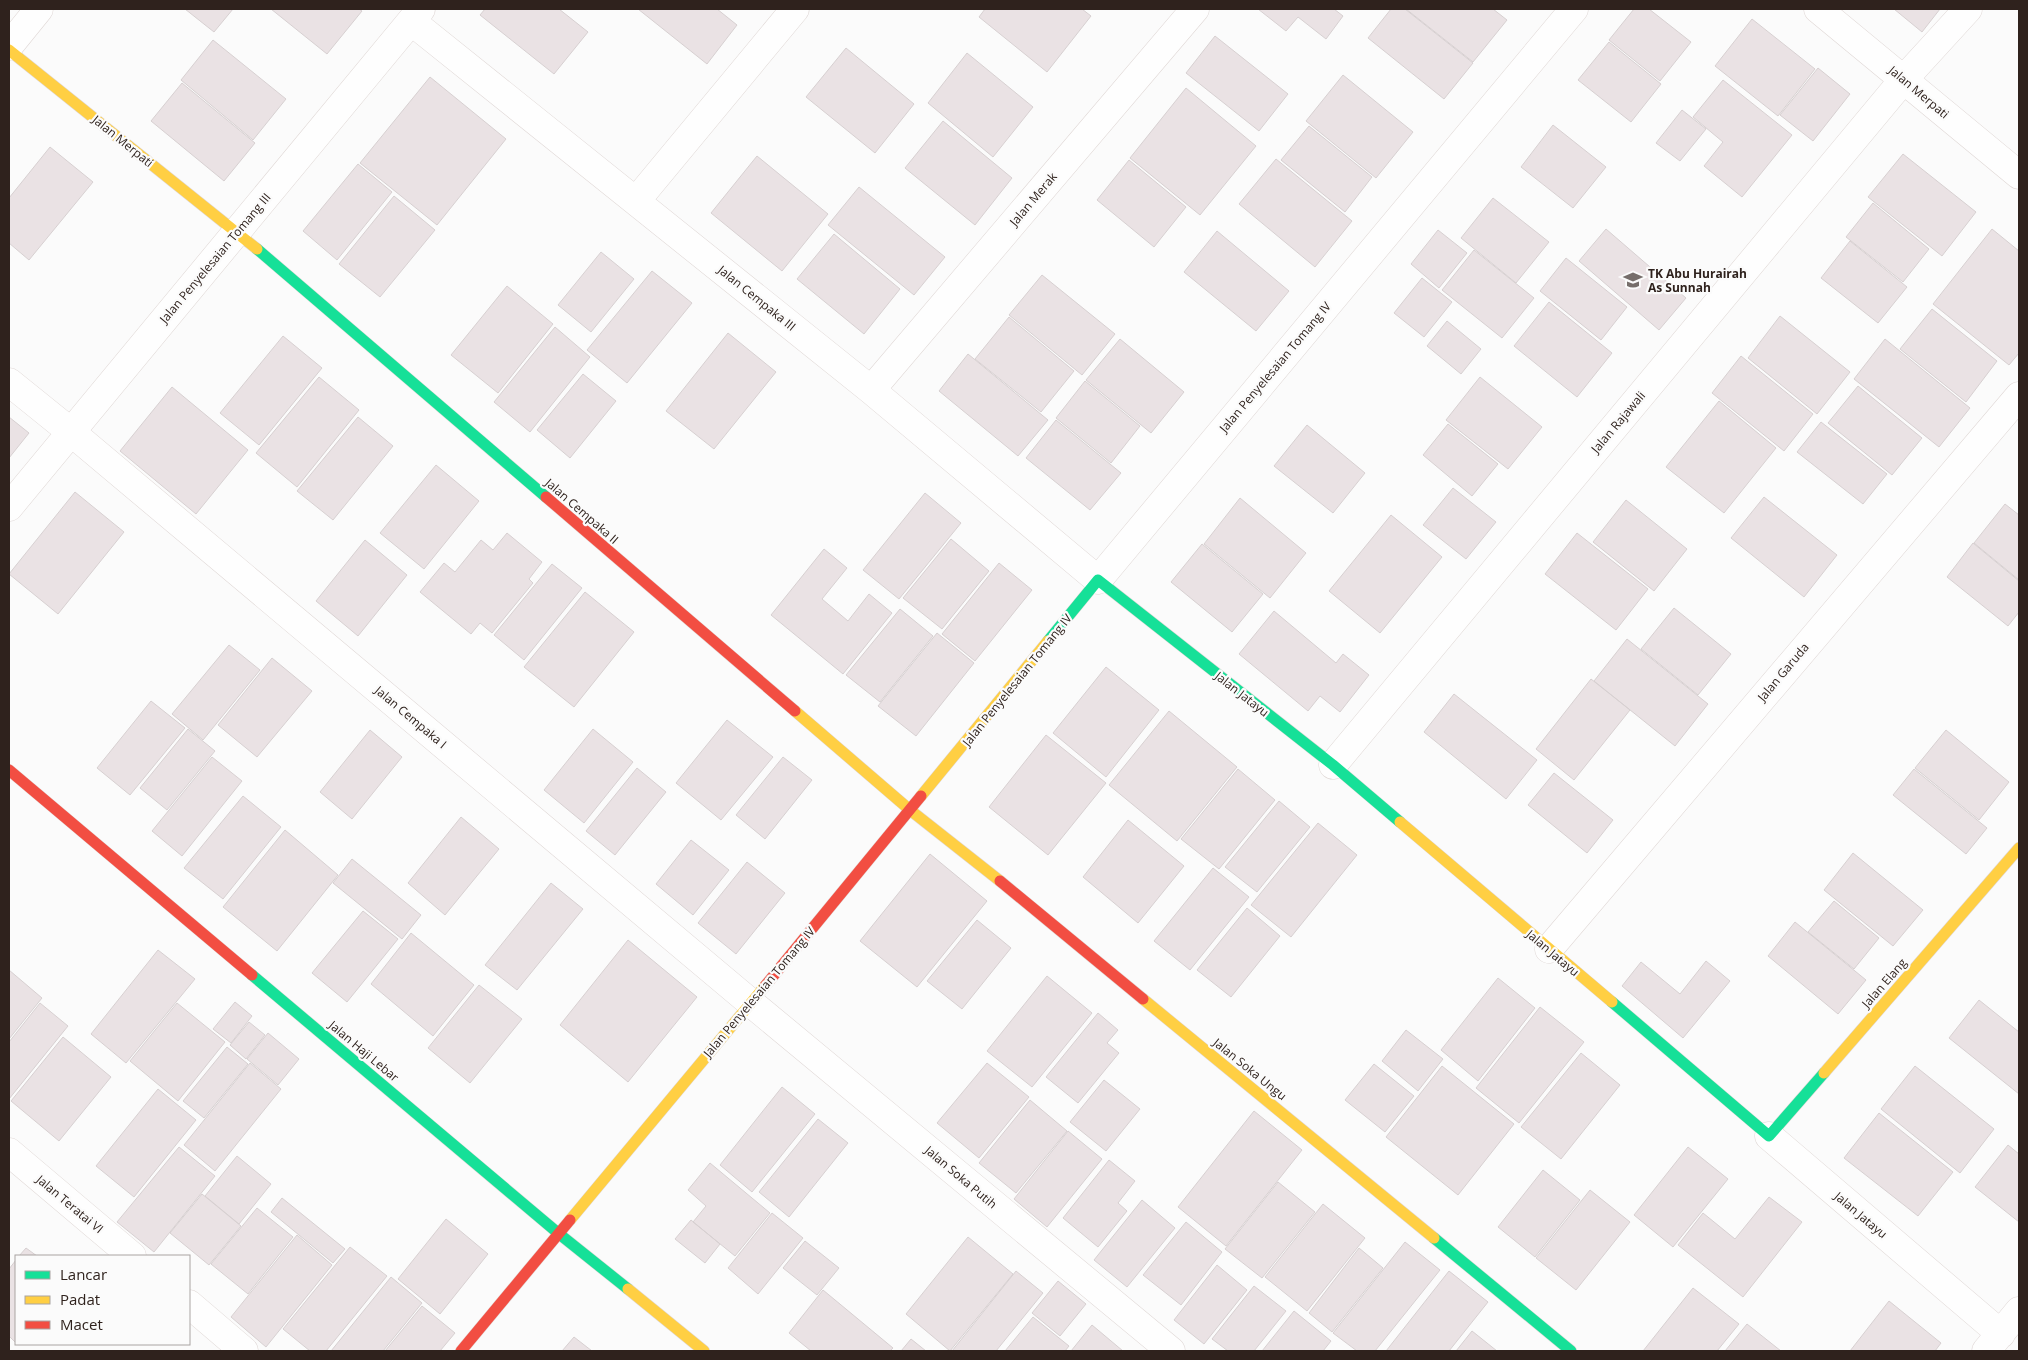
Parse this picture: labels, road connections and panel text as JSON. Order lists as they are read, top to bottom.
{
  "streets": {
    "street": [
      "Jalan Merpati",
      "Jalan Merak",
      "Jalan Penyelesaian Tomang III",
      "Jalan Cempaka III",
      "Jalan Penyelesaian Tomang IV",
      "Jalan Rajawali",
      "Jalan Cempaka II",
      "Jalan Garuda",
      "Jalan Jatayu",
      "Jalan Cempaka I",
      "Jalan Elang",
      "Jalan Haji Lebar",
      "Jalan Soka Ungu",
      "Jalan Soka Putih",
      "Jalan Teratai VI"
    ]
  },
  "crossings": [
    ["Jalan Merpati", "Jalan Penyelesaian Tomang III"],
    ["Jalan Merpati", "Jalan Rajawali"],
    ["Jalan Merpati", "Jalan Cempaka II"],
    ["Jalan Merak", "Jalan Cempaka III"],
    ["Jalan Penyelesaian Tomang III", "Jalan Cempaka III"],
    ["Jalan Penyelesaian Tomang III", "Jalan Cempaka II"],
    ["Jalan Penyelesaian Tomang III", "Jalan Cempaka I"],
    ["Jalan Cempaka III", "Jalan Penyelesaian Tomang IV"],
    ["Jalan Cempaka III", "Jalan Jatayu"],
    ["Jalan Penyelesaian Tomang IV", "Jalan Cempaka II"],
    ["Jalan Penyelesaian Tomang IV", "Jalan Jatayu"],
    ["Jalan Penyelesaian Tomang IV", "Jalan Cempaka I"],
    ["Jalan Penyelesaian Tomang IV", "Jalan Haji Lebar"],
    ["Jalan Penyelesaian Tomang IV", "Jalan Soka Ungu"],
    ["Jalan Penyelesaian Tomang IV", "Jalan Soka Putih"],
    ["Jalan Rajawali", "Jalan Jatayu"],
    ["Jalan Cempaka II", "Jalan Soka Ungu"],
    ["Jalan Garuda", "Jalan Jatayu"],
    ["Jalan Jatayu", "Jalan Elang"],
    ["Jalan Cempaka I", "Jalan Soka Putih"]
  ],
  "places": {
    "school or university": ["TK Abu Hurairah As Sunnah"]
  },
  "legend": ["Lancar", "Padat", "Macet"]
}
